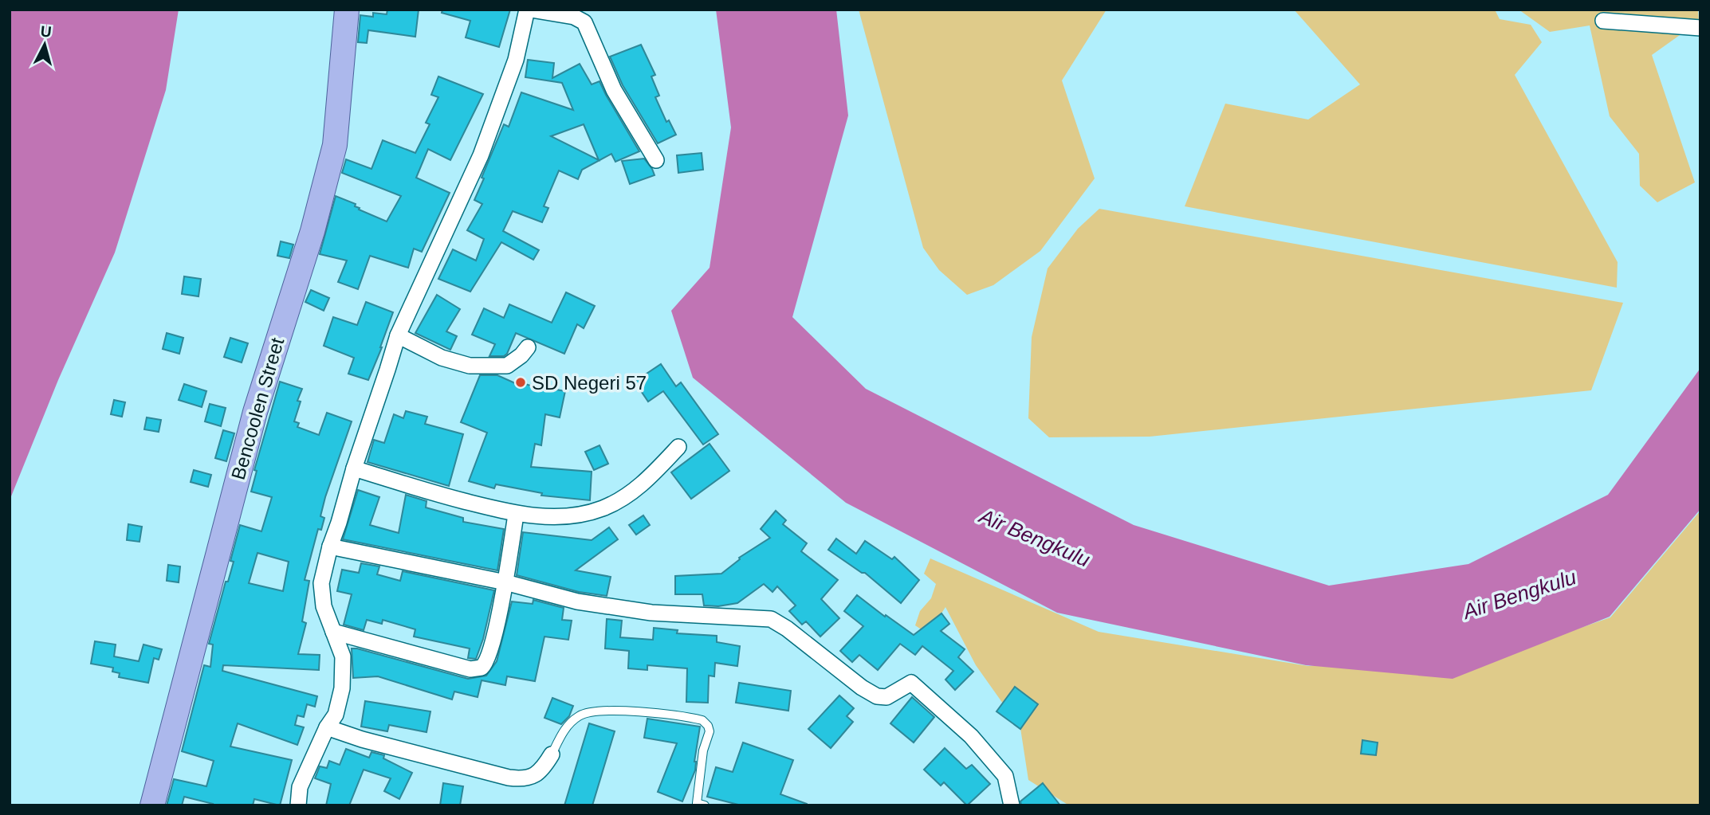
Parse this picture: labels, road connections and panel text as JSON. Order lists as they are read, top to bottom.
{
  "streets": {
    "main road": ["Bencoolen Street"]
  },
  "water": ["Air Bengkulu"],
  "places": ["SD Negeri 57"],
  "north": "top"
}
